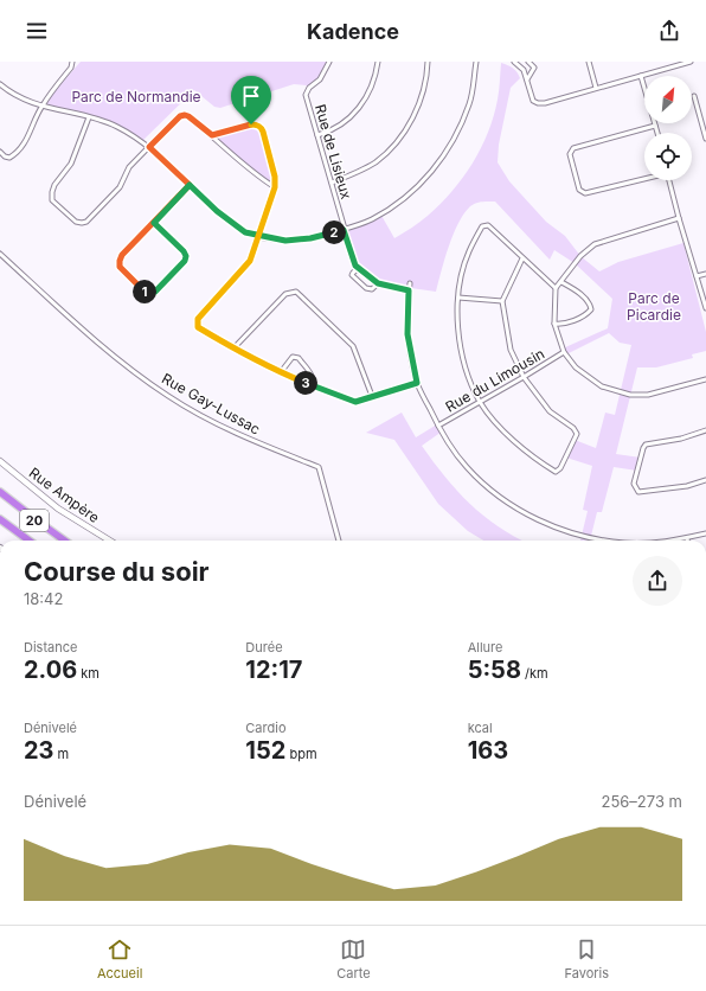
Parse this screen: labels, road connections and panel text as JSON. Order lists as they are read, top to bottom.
{
  "streets": {
    "highway": ["20"],
    "street": [
      "Rue de Lisieux",
      "Rue du Limousin",
      "Rue Gay-Lussac",
      "Rue Ampère"
    ]
  },
  "parks": ["Parc de Normandie", "Parc de Picardie"],
  "north": "top right",
  "page": {
    "header": "Kadence",
    "pins": ["2", "1", "3"],
    "heading": ["Course du soir", "18:42"],
    "stats": [
      ["Distance", "2.06 km"],
      ["Durée", "12:17"],
      ["Allure", "5:58 /km"],
      ["Dénivelé", "23 m"],
      ["Cardio", "152 bpm"],
      ["kcal", "163"]
    ],
    "chart": ["Dénivelé", "256–273 m"],
    "tabs": ["Accueil", "Carte", "Favoris"]
  }
}
